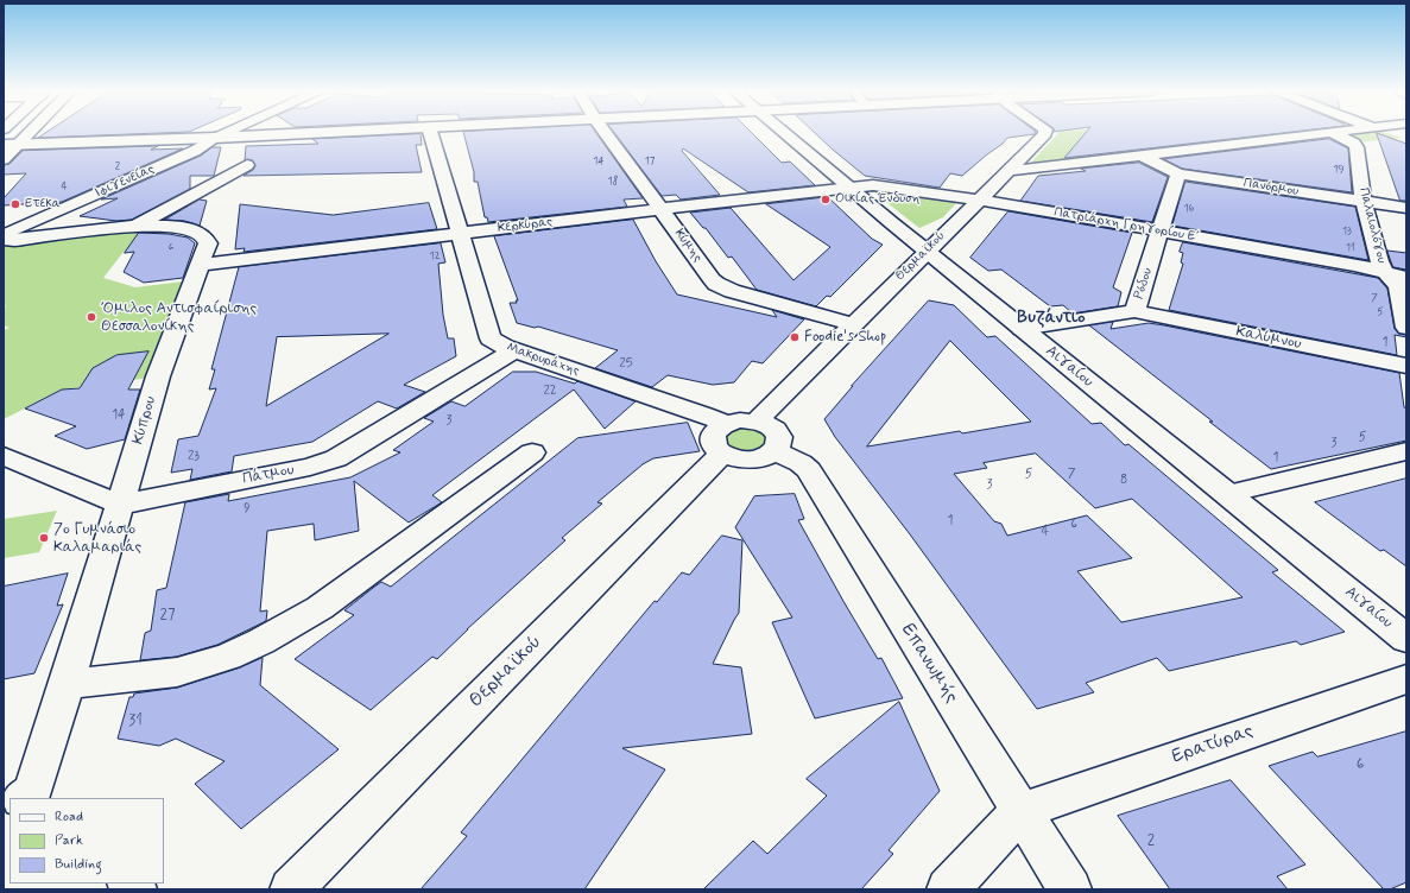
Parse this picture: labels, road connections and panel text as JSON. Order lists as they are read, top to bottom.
{
  "streets": {
    "street": [
      "Ιφιγενείας",
      "Πανόρμου",
      "Κερκύρας",
      "Πατριάρχη Γρηγορίου Ε΄",
      "Παλαιολόγου",
      "Κύμης",
      "Θερμαϊκού",
      "Ρόδου",
      "Καλύμνου",
      "Μακρυράχης",
      "Αιγαίου",
      "Κύπρου",
      "Πάτμου",
      "Επανωμής",
      "Ερατύρας"
    ]
  },
  "crossings": [
    ["Ιφιγενείας", "Κύπρου"],
    ["Πανόρμου", "Παλαιολόγου"],
    ["Πανόρμου", "Ρόδου"],
    ["Κερκύρας", "Πατριάρχη Γρηγορίου Ε΄"],
    ["Κερκύρας", "Κύμης"],
    ["Κερκύρας", "Μακρυράχης"],
    ["Κερκύρας", "Αιγαίου"],
    ["Κερκύρας", "Κύπρου"],
    ["Πατριάρχη Γρηγορίου Ε΄", "Παλαιολόγου"],
    ["Πατριάρχη Γρηγορίου Ε΄", "Θερμαϊκού"],
    ["Πατριάρχη Γρηγορίου Ε΄", "Ρόδου"],
    ["Πατριάρχη Γρηγορίου Ε΄", "Αιγαίου"],
    ["Κύμης", "Θερμαϊκού"],
    ["Θερμαϊκού", "Μακρυράχης"],
    ["Θερμαϊκού", "Αιγαίου"],
    ["Θερμαϊκού", "Επανωμής"],
    ["Ρόδου", "Καλύμνου"],
    ["Ρόδου", "Αιγαίου"],
    ["Μακρυράχης", "Πάτμου"],
    ["Μακρυράχης", "Επανωμής"],
    ["Κύπρου", "Πάτμου"],
    ["Επανωμής", "Ερατύρας"]
  ],
  "districts": ["Βυζάντιο"],
  "places": [
    "Οικίας Ένδυση",
    "Ετεκα",
    "Όμιλος Αντισφαίρισης Θεσσαλονίκης",
    "Foodie's Shop",
    "7ο Γυμνάσιο Καλαμαριάς"
  ],
  "house_numbers": [
    "14",
    "17",
    "2",
    "19",
    "18",
    "4",
    "16",
    "13",
    "6",
    "11",
    "12",
    "7",
    "5",
    "1",
    "25",
    "22",
    "14",
    "3",
    "5",
    "3",
    "23",
    "1",
    "5",
    "7",
    "8",
    "3",
    "9",
    "1",
    "6",
    "4",
    "27",
    "31",
    "6",
    "2"
  ],
  "legend": ["Road", "Park", "Building"]
}
